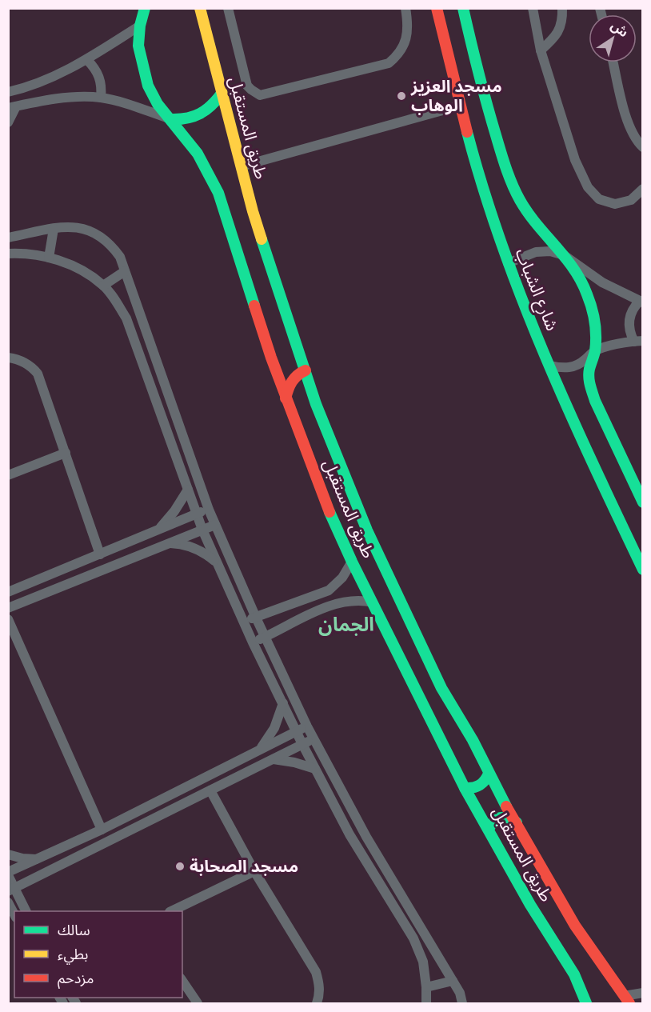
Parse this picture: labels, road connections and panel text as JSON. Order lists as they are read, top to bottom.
{
  "streets": {
    "main road": ["طريق المستقبل", "شارع الشباب"]
  },
  "districts": ["الجمان"],
  "places": ["مسجد العزيز الوهاب", "مسجد الصحابة"],
  "legend": ["سالك", "بطيء", "مزدحم"],
  "north": "top right"
}
